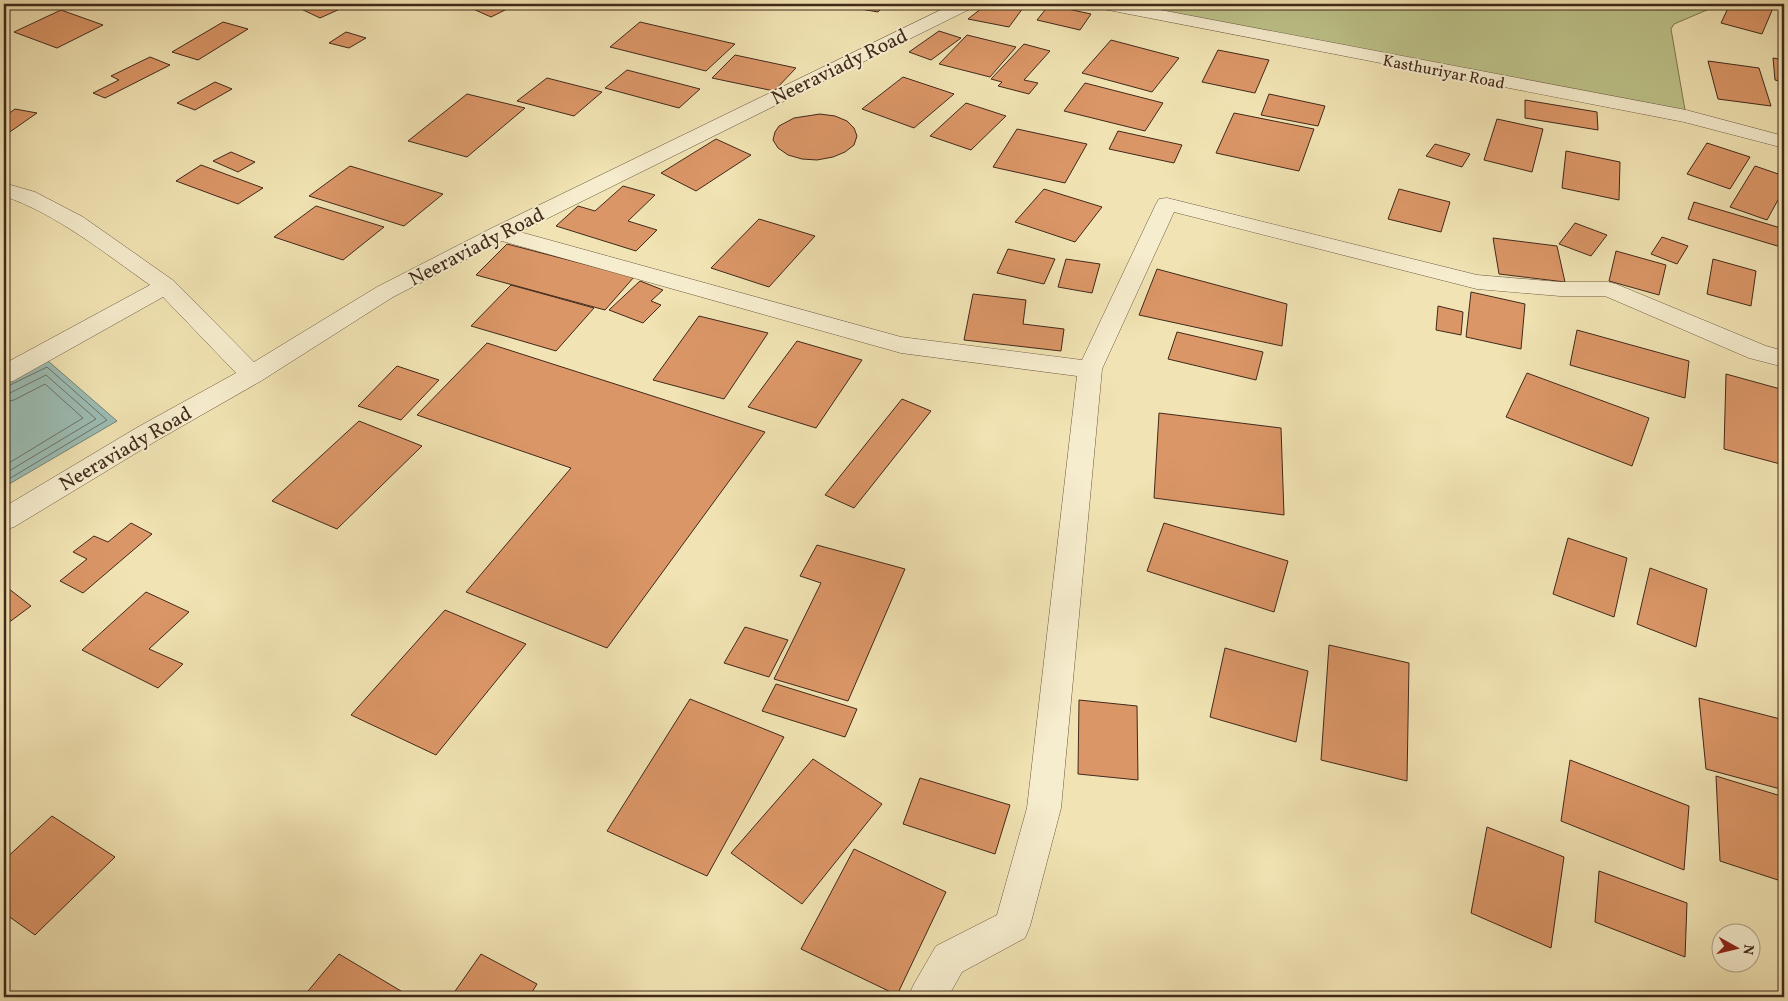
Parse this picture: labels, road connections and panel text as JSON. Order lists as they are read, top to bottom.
{
  "streets": {
    "street": ["Neeraviady Road", "Kasthuriyar Road"]
  },
  "north": "right"
}
